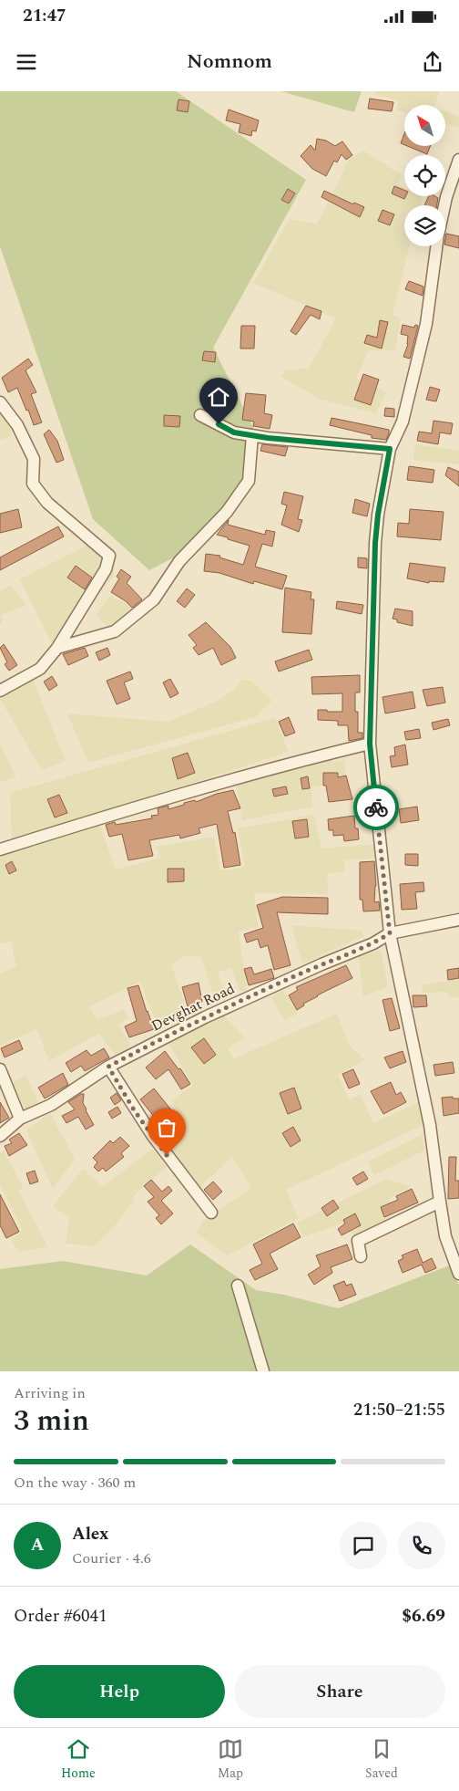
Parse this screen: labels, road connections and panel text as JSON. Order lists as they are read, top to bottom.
{
  "streets": {
    "street": ["Devghat Road"]
  },
  "north": "top left",
  "page": {
    "status": "21:47",
    "header": "Nomnom",
    "heading": ["3 min", "Arriving in", "21:50–21:55"],
    "panel": [
      "Alex",
      "Courier · 4.6",
      "Order #6041",
      "$6.69"
    ],
    "bar": "On the way · 360 m",
    "round": "A",
    "buttons": ["Help", "Share"],
    "tabs": ["Home", "Map", "Saved"]
  }
}
